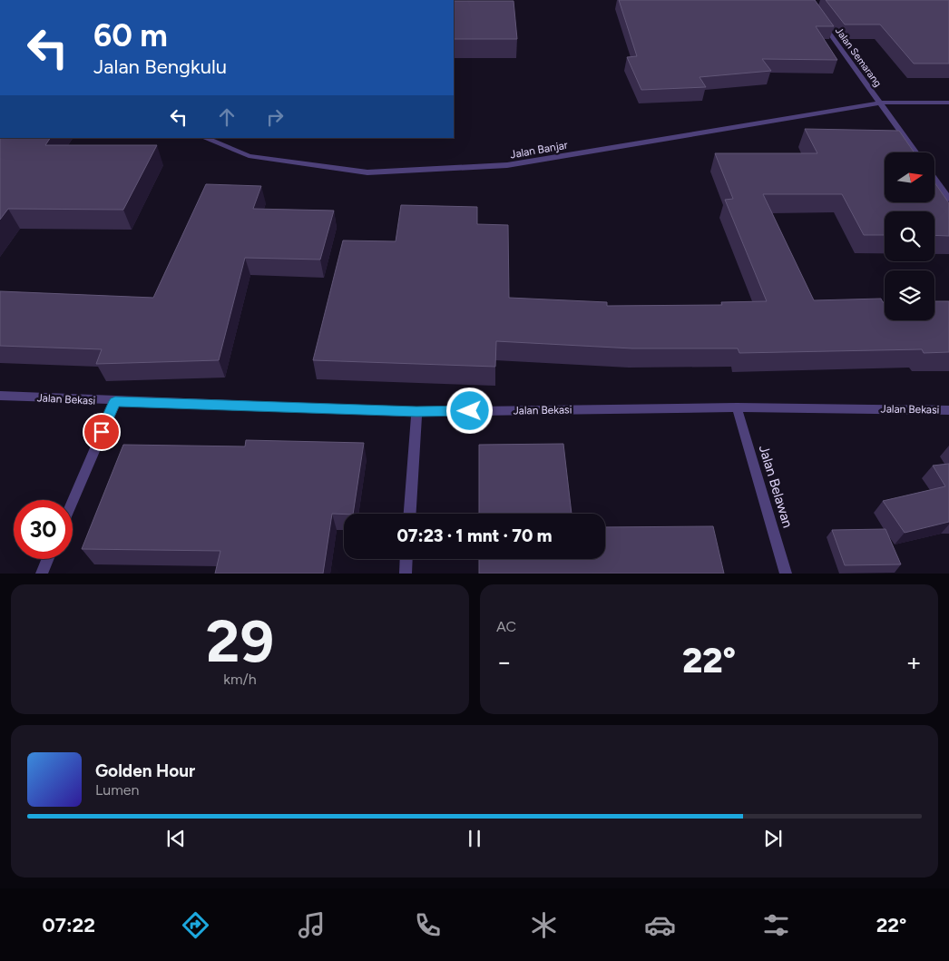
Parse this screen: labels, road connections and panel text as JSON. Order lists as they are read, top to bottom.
{
  "streets": {
    "street": [
      "Jalan Semarang",
      "Jalan Banjar",
      "Jalan Bekasi",
      "Jalan Belawan"
    ]
  },
  "crossings": [
    ["Jalan Semarang", "Jalan Banjar"],
    ["Jalan Bekasi", "Jalan Belawan"]
  ],
  "north": "right",
  "page": {
    "turn": ["60 m", "Jalan Bengkulu"],
    "limit": "30",
    "trip": "07:23 · 1 mnt · 70 m",
    "tile": [
      ["29", "km/h"],
      "AC"
    ],
    "heat": ["−", "22°", "+"],
    "song": ["Golden Hour", "Lumen"],
    "tabs": ["07:22", "22°"]
  }
}
